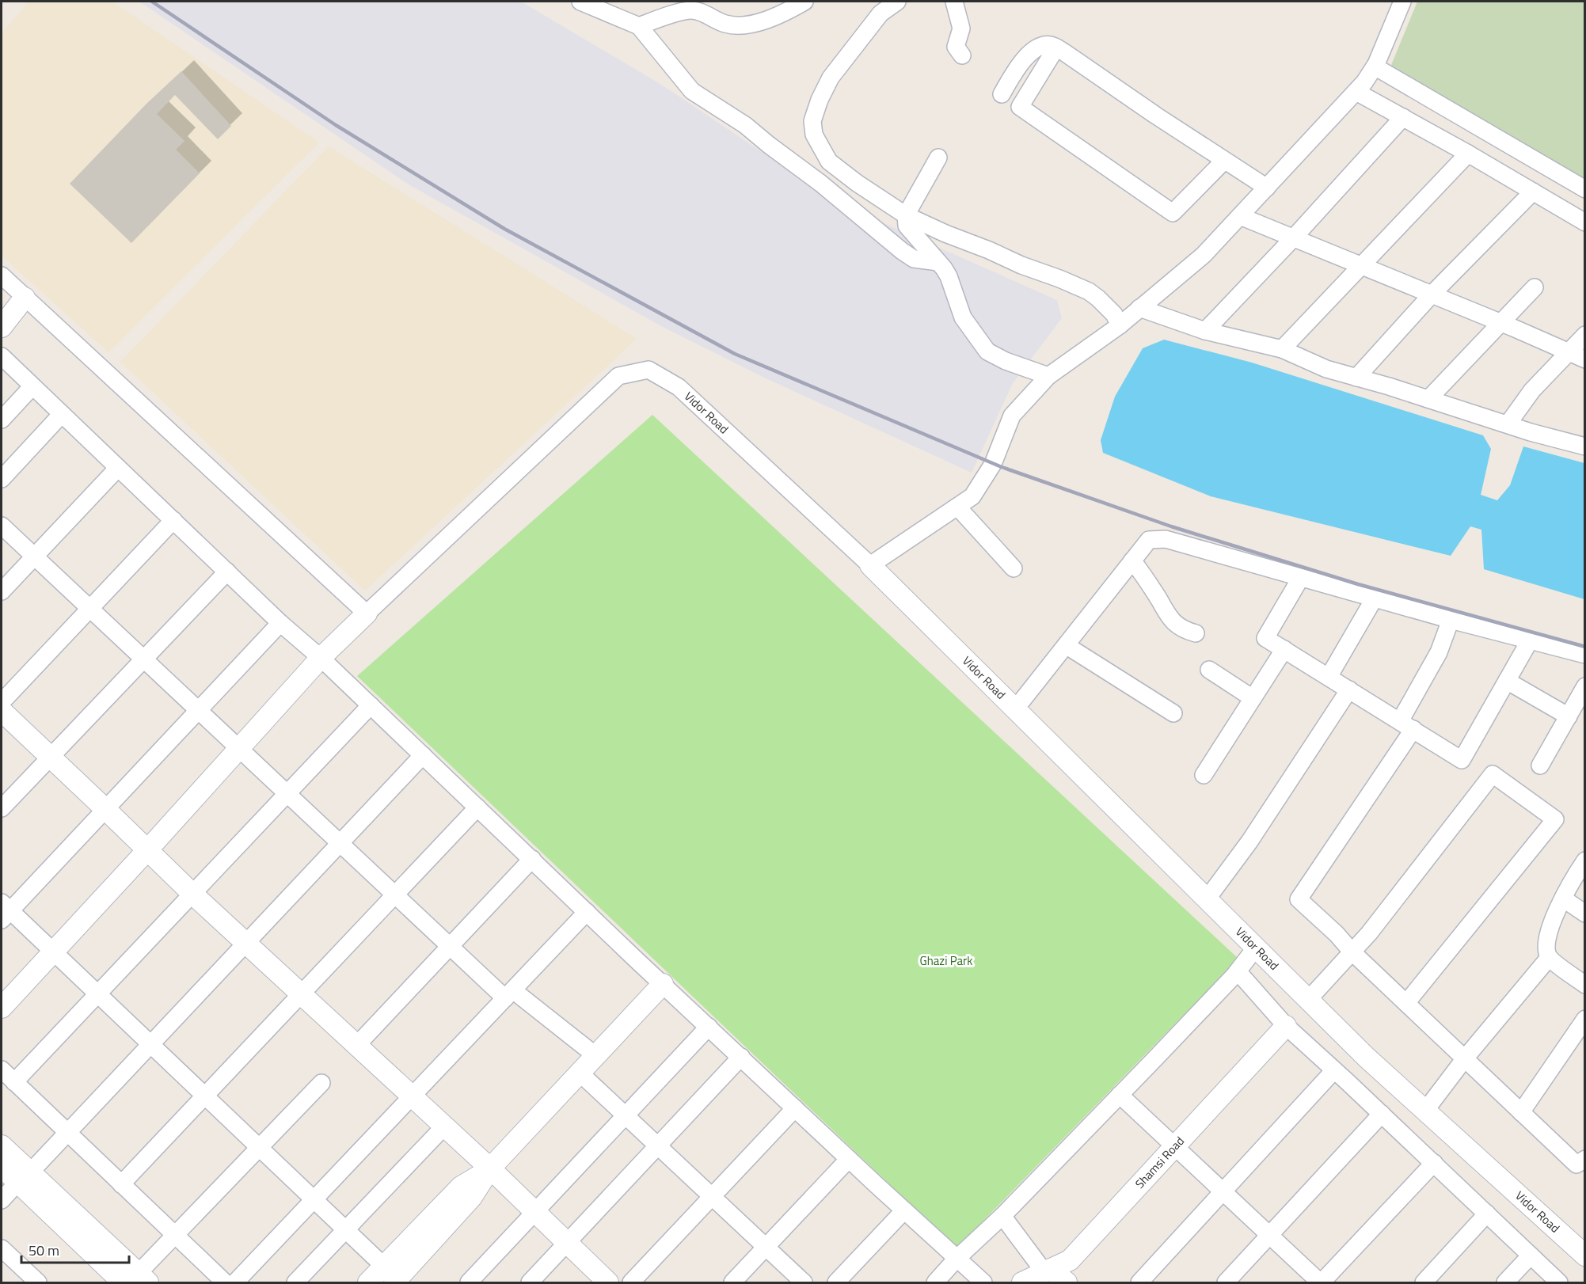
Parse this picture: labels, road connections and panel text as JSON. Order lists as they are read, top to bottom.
{
  "streets": {
    "street": ["Vidor Road", "Shamsi Road"]
  },
  "parks": ["Ghazi Park"],
  "scale_bar": "50 m"
}
